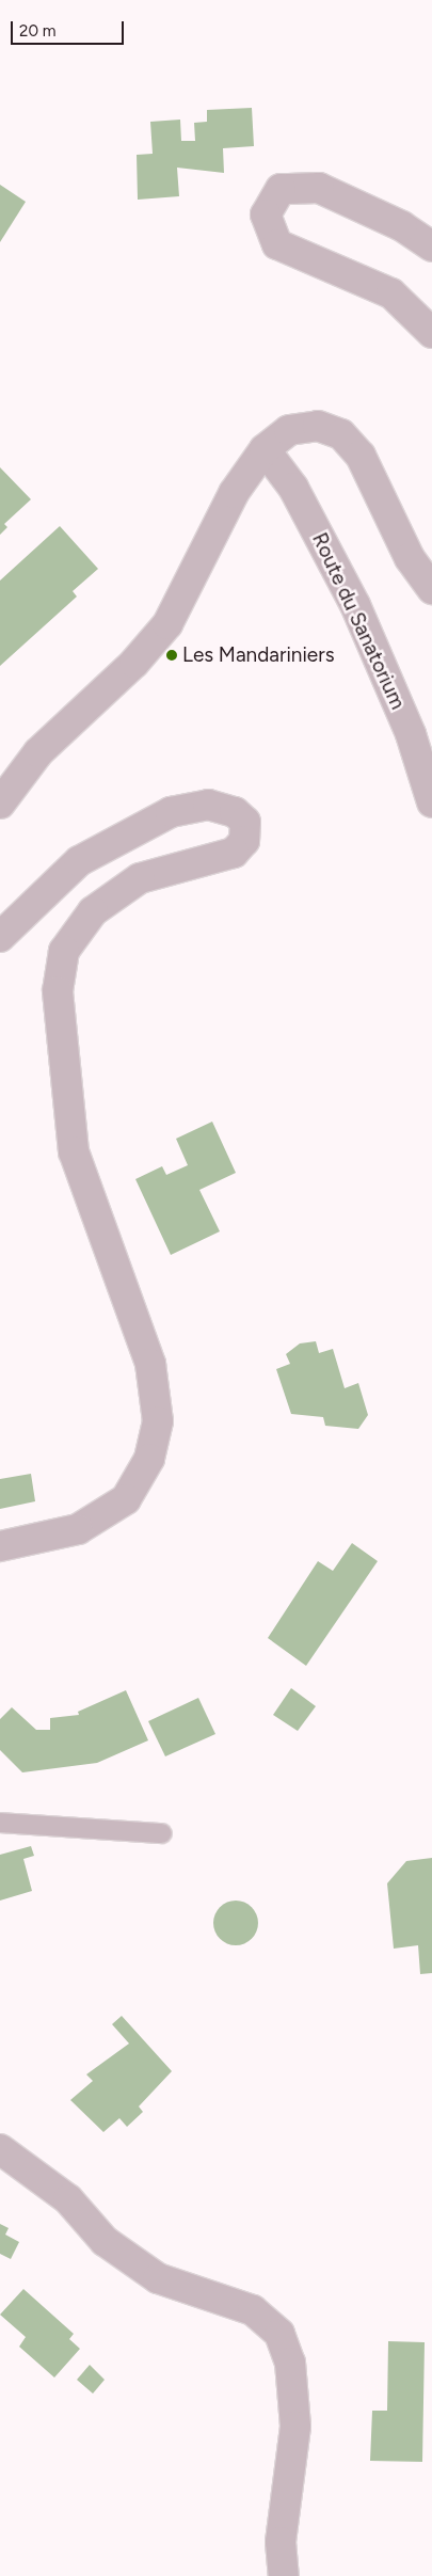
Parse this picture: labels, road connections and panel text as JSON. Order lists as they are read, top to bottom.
{
  "streets": {
    "street": ["Route du Sanatorium"]
  },
  "places": ["Les Mandariniers"],
  "scale_bar": "20 m"
}
